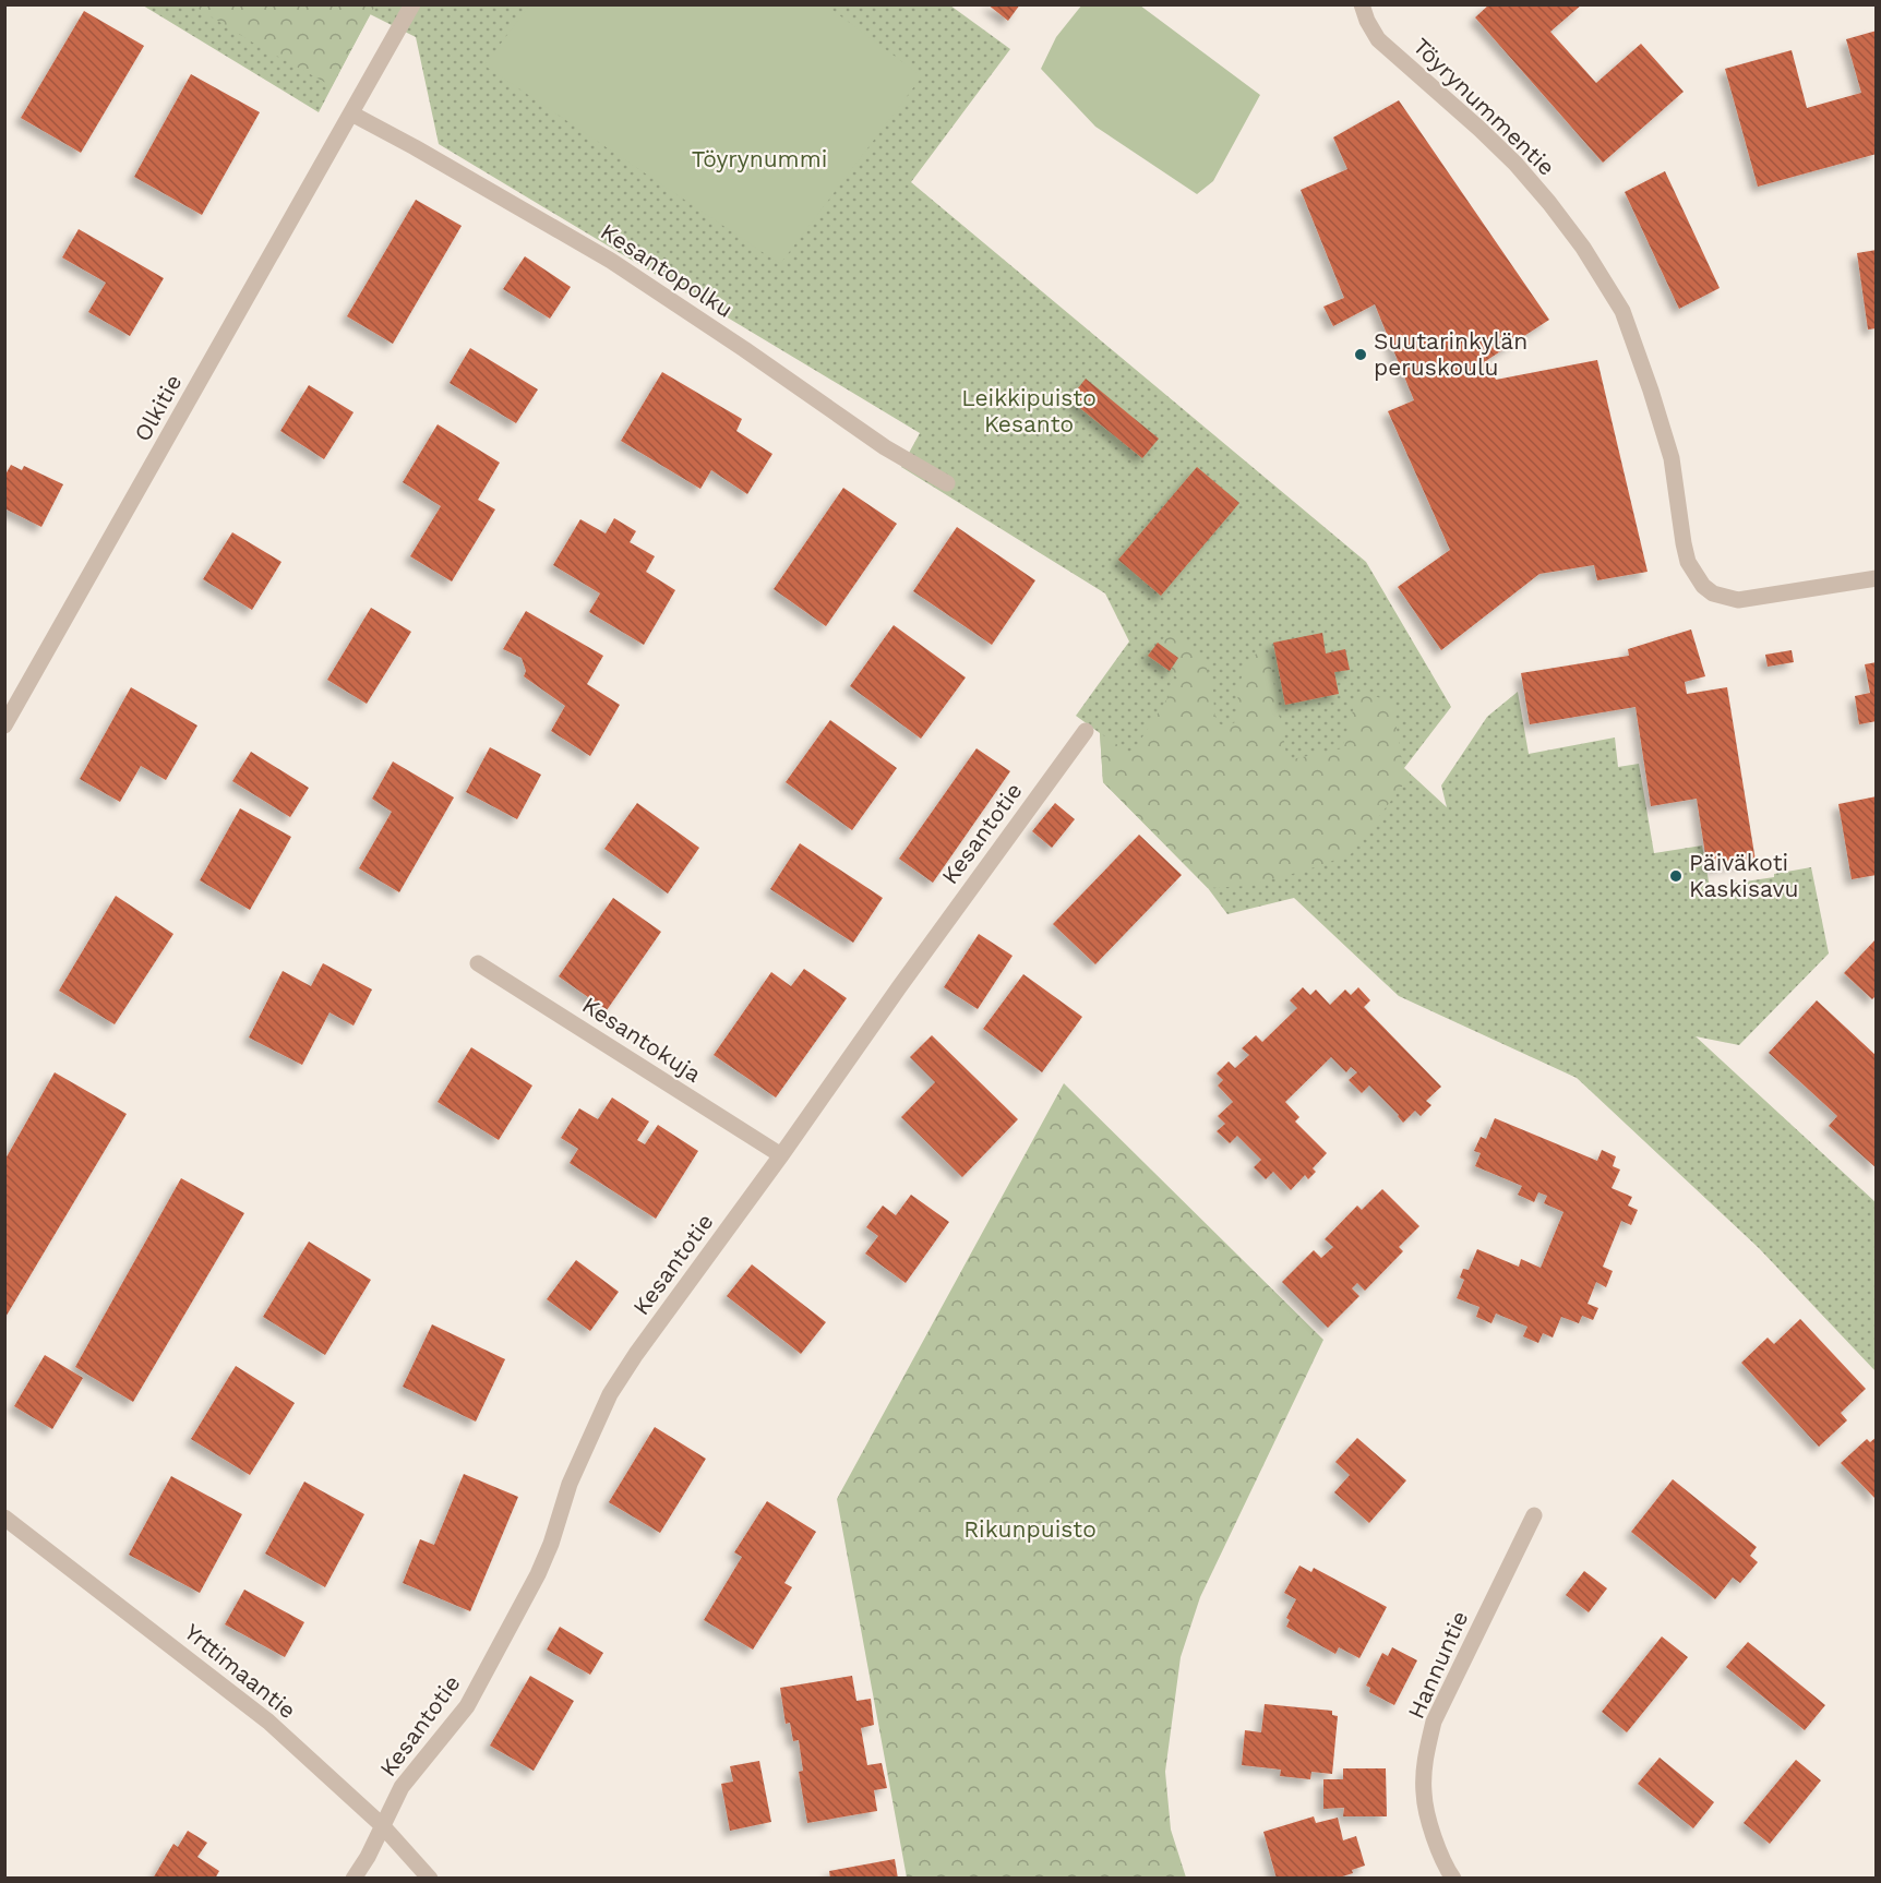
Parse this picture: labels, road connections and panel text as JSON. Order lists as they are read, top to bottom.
{
  "streets": {
    "street": [
      "Töyrynummentie",
      "Kesantopolku",
      "Olkitie",
      "Kesantotie",
      "Kesantokuja",
      "Hannuntie",
      "Yrttimaantie"
    ]
  },
  "crossings": [
    ["Kesantopolku", "Olkitie"],
    ["Kesantotie", "Kesantokuja"],
    ["Kesantotie", "Yrttimaantie"]
  ],
  "parks": ["Töyrynummi", "Leikkipuisto Kesanto", "Rikunpuisto"],
  "places": ["Suutarinkylän peruskoulu", "Päiväkoti Kaskisavu"]
}
